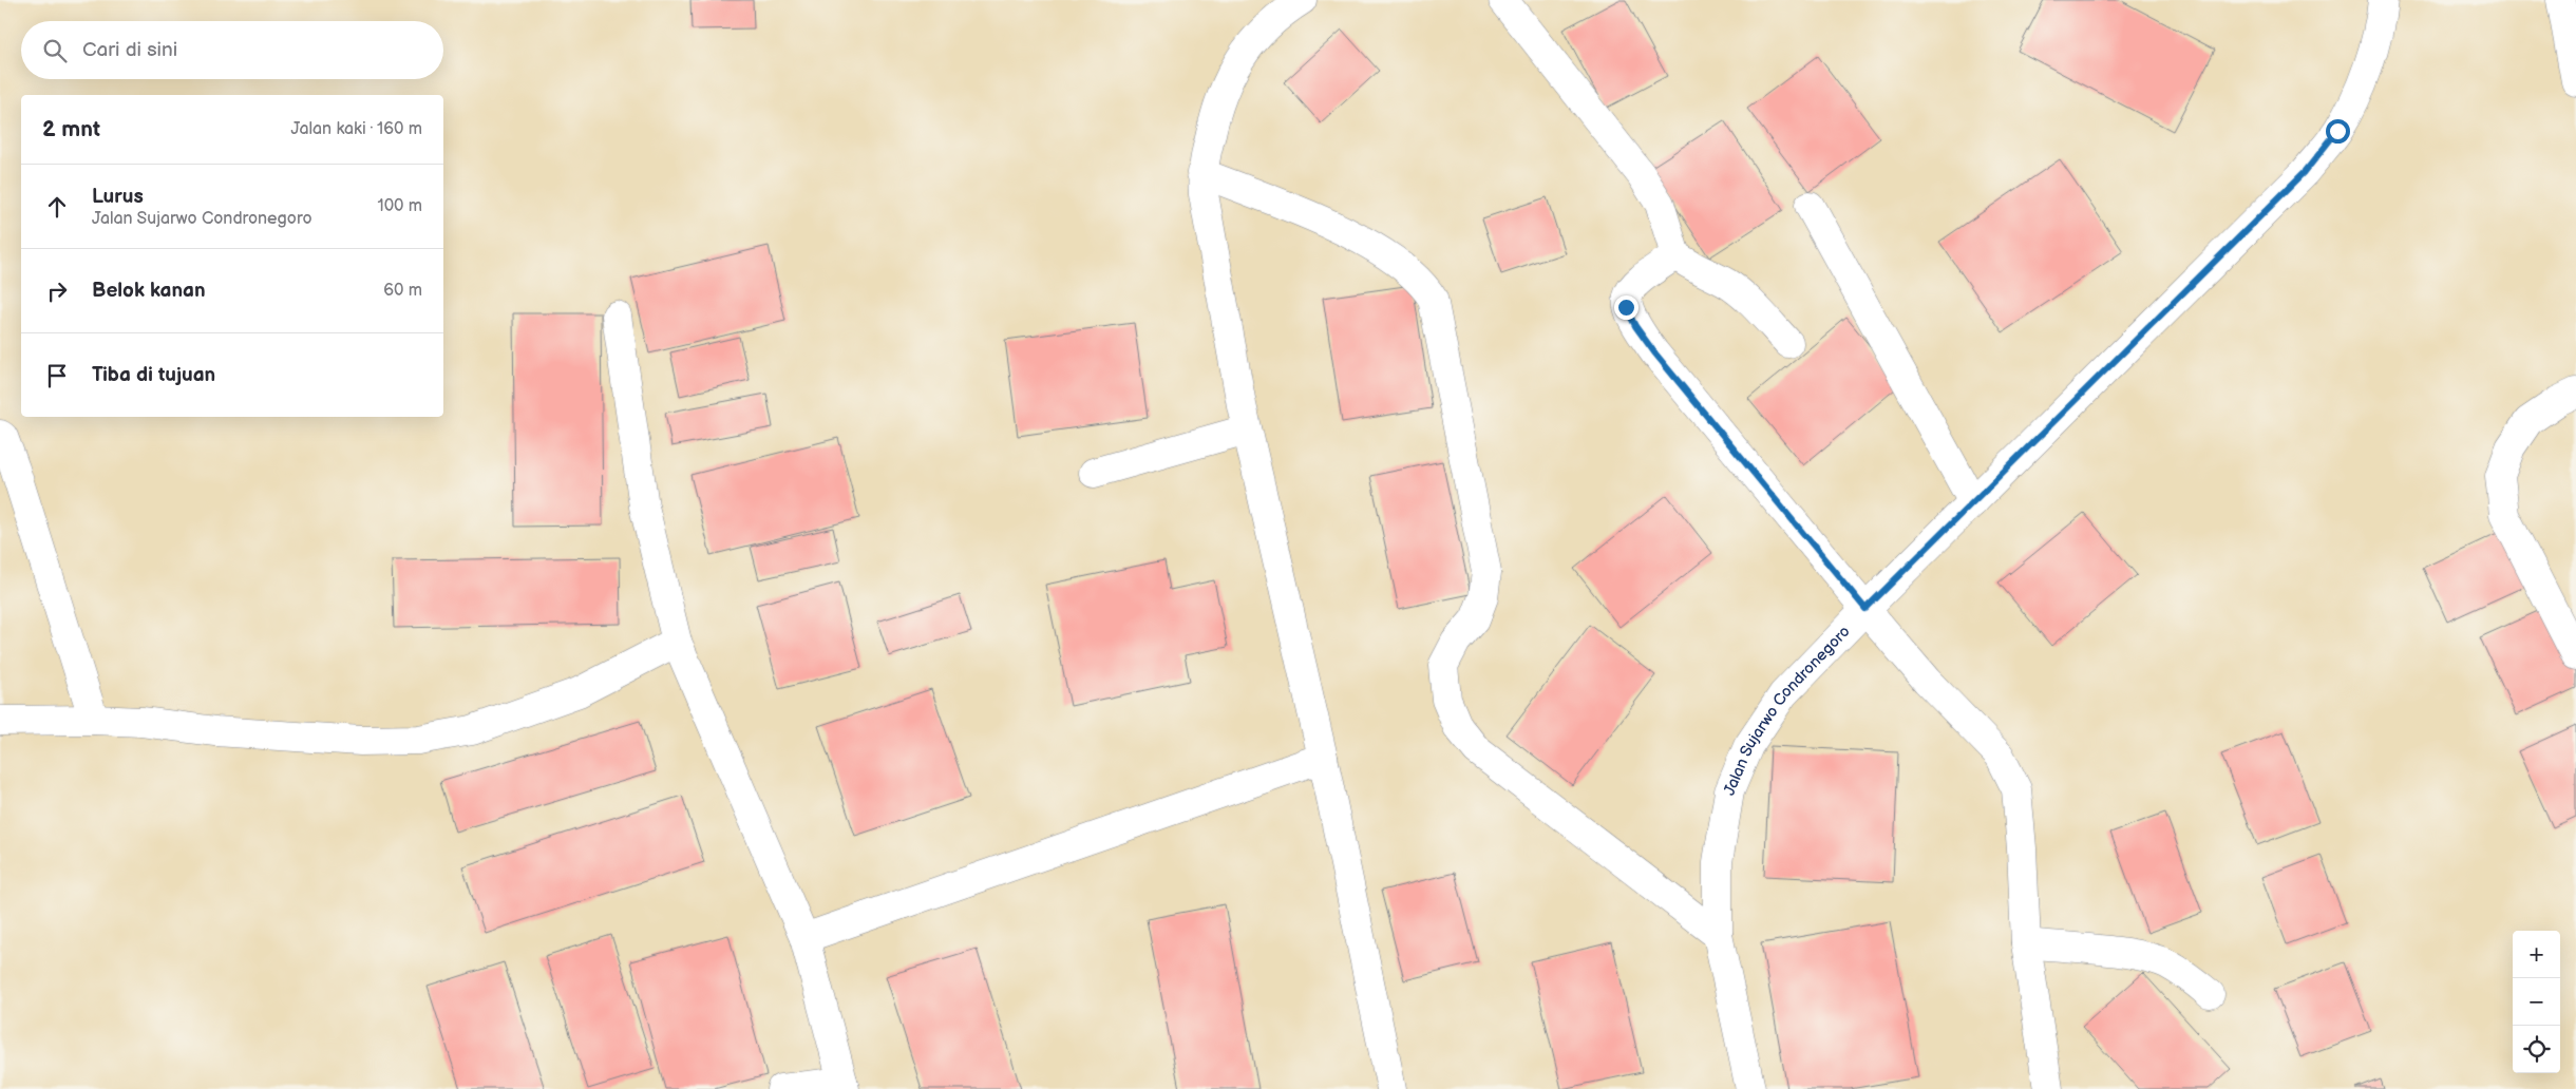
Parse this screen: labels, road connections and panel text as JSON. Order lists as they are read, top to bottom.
{
  "streets": {
    "street": ["Jalan Sujarwo Condronegoro"]
  },
  "page": {
    "search": "Cari di sini",
    "heading": ["2 mnt", "Jalan kaki · 160 m"],
    "list": [
      ["Lurus", "Jalan Sujarwo Condronegoro", "100 m"],
      ["Belok kanan", "60 m"],
      "Tiba di tujuan"
    ],
    "map_buttons": ["+", "−"]
  }
}
